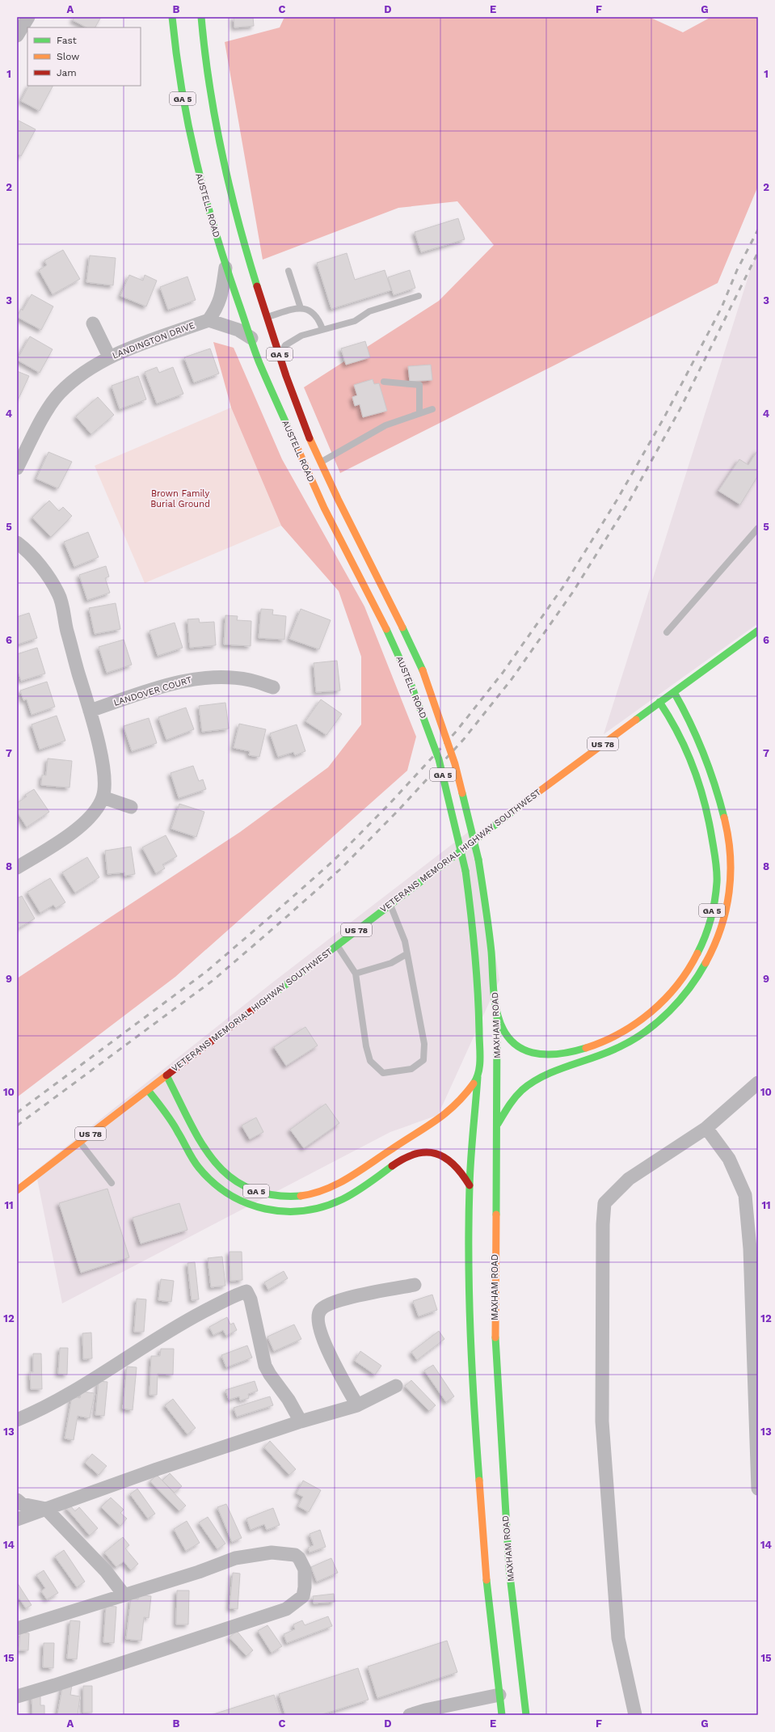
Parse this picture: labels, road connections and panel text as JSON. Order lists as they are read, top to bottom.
{
  "streets": {
    "main road": [
      "GA 5",
      "AUSTELL ROAD",
      "US 78",
      "VETERANS MEMORIAL HIGHWAY SOUTHWEST",
      "MAXHAM ROAD"
    ],
    "street": ["LANDINGTON DRIVE", "LANDOVER COURT"]
  },
  "crossings": [
    ["GA 5", "US 78"],
    ["GA 5", "VETERANS MEMORIAL HIGHWAY SOUTHWEST"],
    ["GA 5", "MAXHAM ROAD"],
    ["AUSTELL ROAD", "MAXHAM ROAD"],
    ["US 78", "VETERANS MEMORIAL HIGHWAY SOUTHWEST"]
  ],
  "parks": ["Brown Family Burial Ground"],
  "legend": ["Fast", "Slow", "Jam"],
  "grid": {
    "columns": [
      "A",
      "B",
      "C",
      "D",
      "E",
      "F",
      "G"
    ],
    "rows": [
      "1",
      "2",
      "3",
      "4",
      "5",
      "6",
      "7",
      "8",
      "9",
      "10",
      "11",
      "12",
      "13",
      "14",
      "15"
    ]
  }
}
